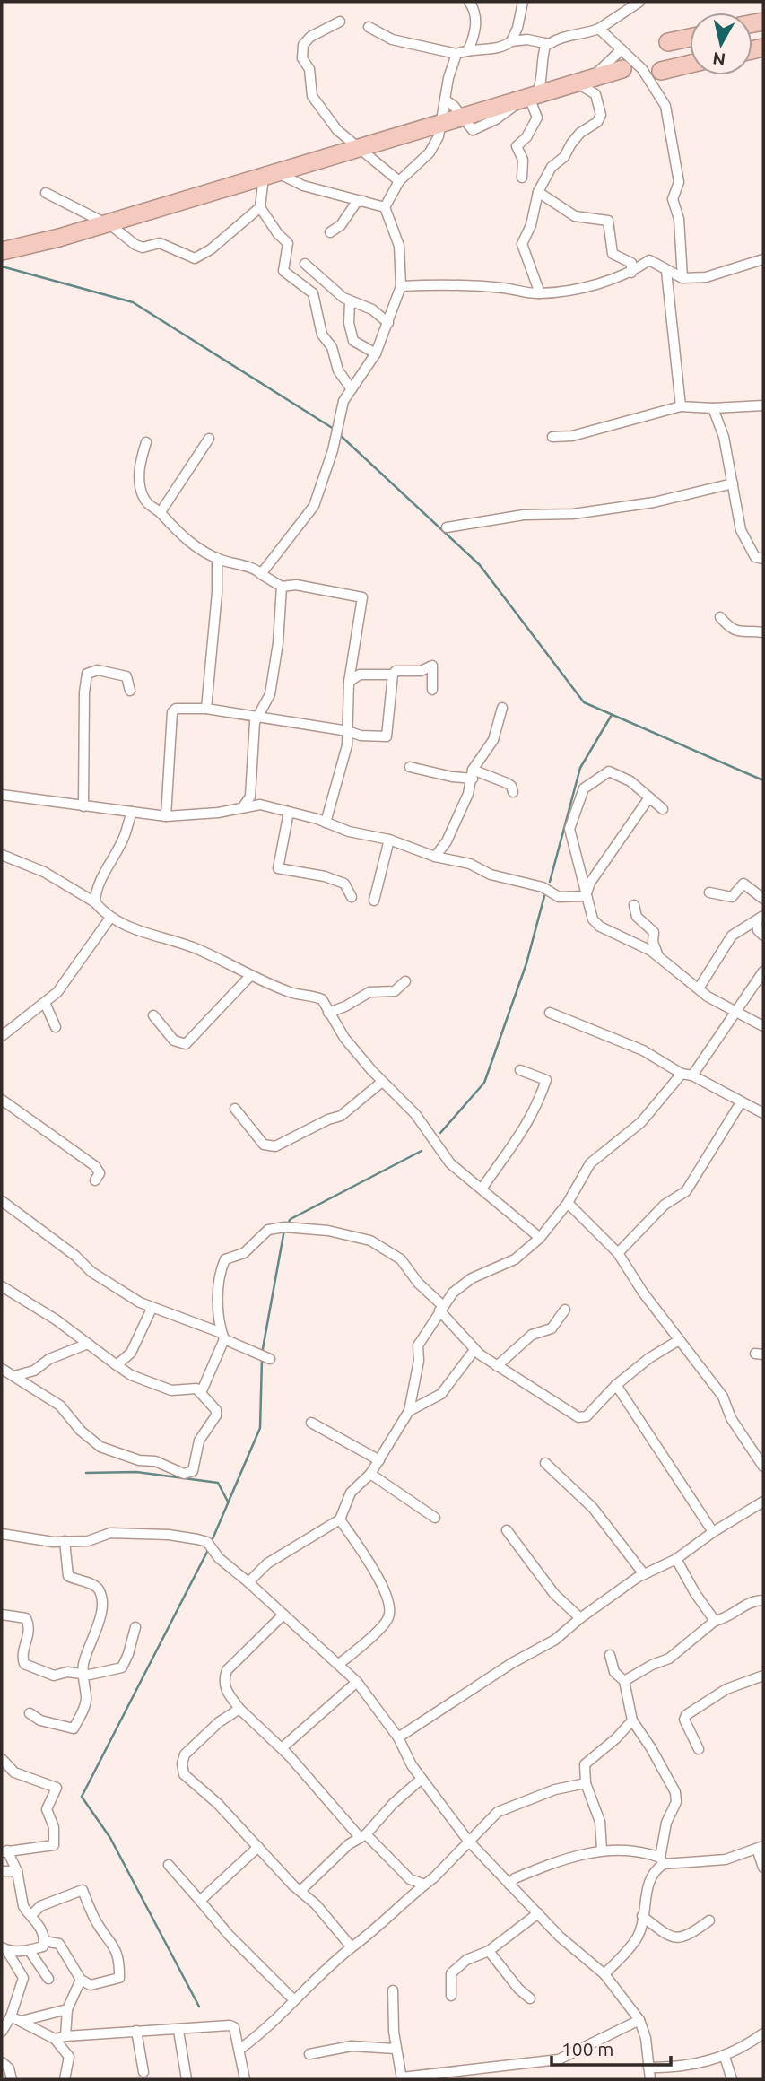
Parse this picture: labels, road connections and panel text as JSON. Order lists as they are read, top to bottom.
{
  "scale_bar": "100 m",
  "north": "bottom"
}
